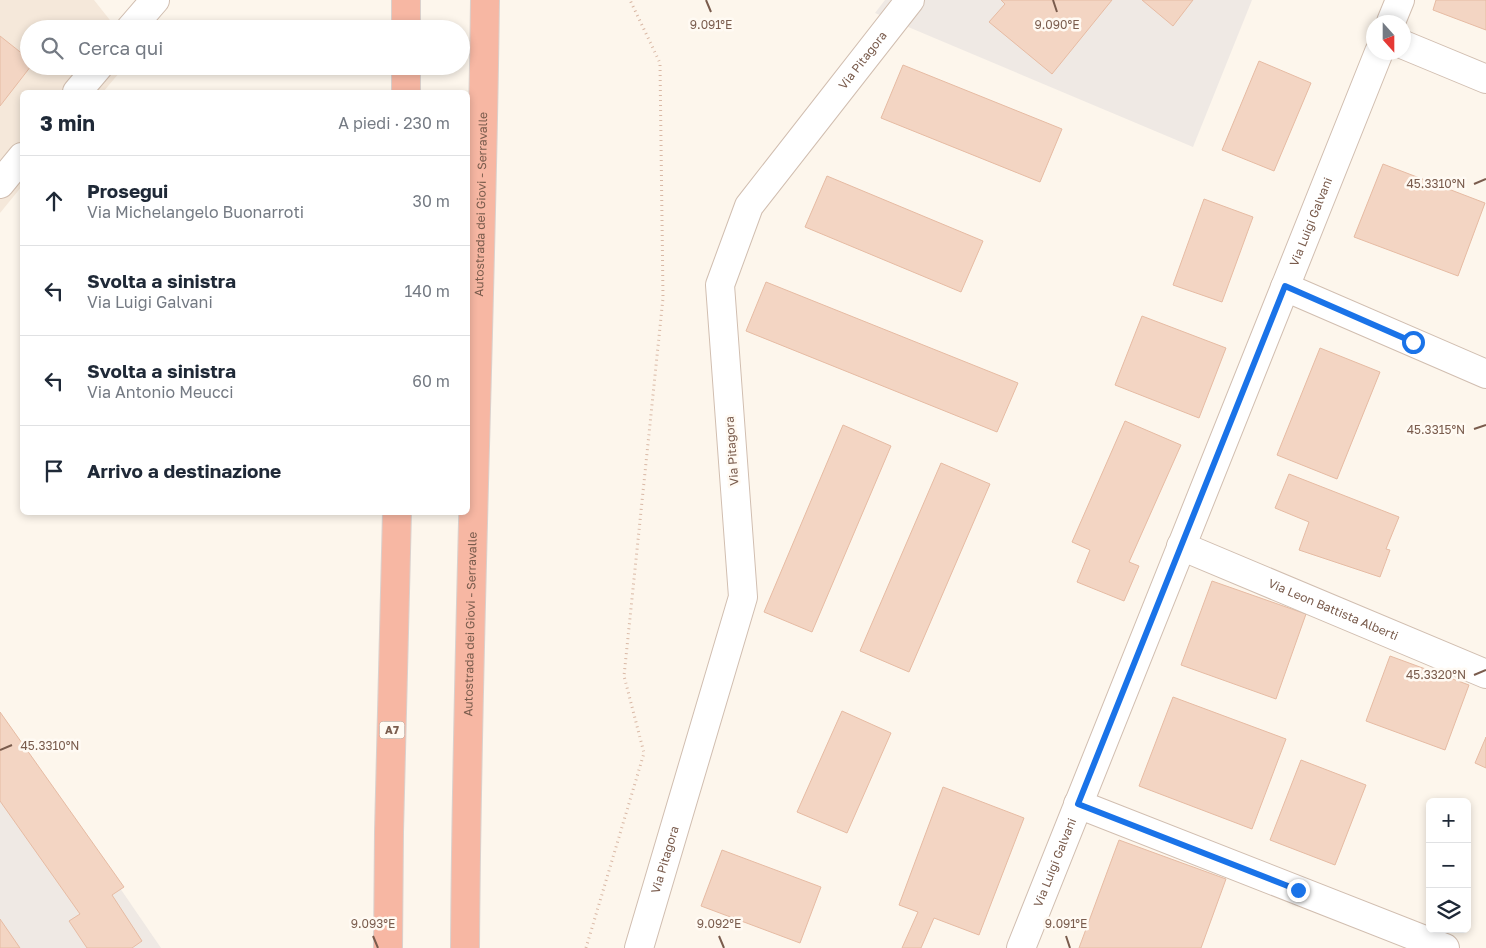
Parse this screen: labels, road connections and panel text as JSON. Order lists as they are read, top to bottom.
{
  "streets": {
    "highway": ["Autostrada dei Giovi - Serravalle", "A7"],
    "street": ["Via Pitagora", "Via Luigi Galvani", "Via Leon Battista Alberti"]
  },
  "crossings": [
    ["Via Luigi Galvani", "Via Leon Battista Alberti"]
  ],
  "north": "bottom",
  "page": {
    "search": "Cerca qui",
    "heading": ["3 min", "A piedi · 230 m"],
    "list": [
      ["Prosegui", "Via Michelangelo Buonarroti", "30 m"],
      ["Svolta a sinistra", "Via Luigi Galvani", "140 m"],
      ["Svolta a sinistra", "Via Antonio Meucci", "60 m"],
      "Arrivo a destinazione"
    ],
    "map_buttons": ["+", "−"]
  },
  "coordinates": [
    "9.091°E",
    "9.090°E",
    "45.3310°N",
    "45.3315°N",
    "45.3320°N",
    "9.093°E",
    "9.092°E"
  ]
}
